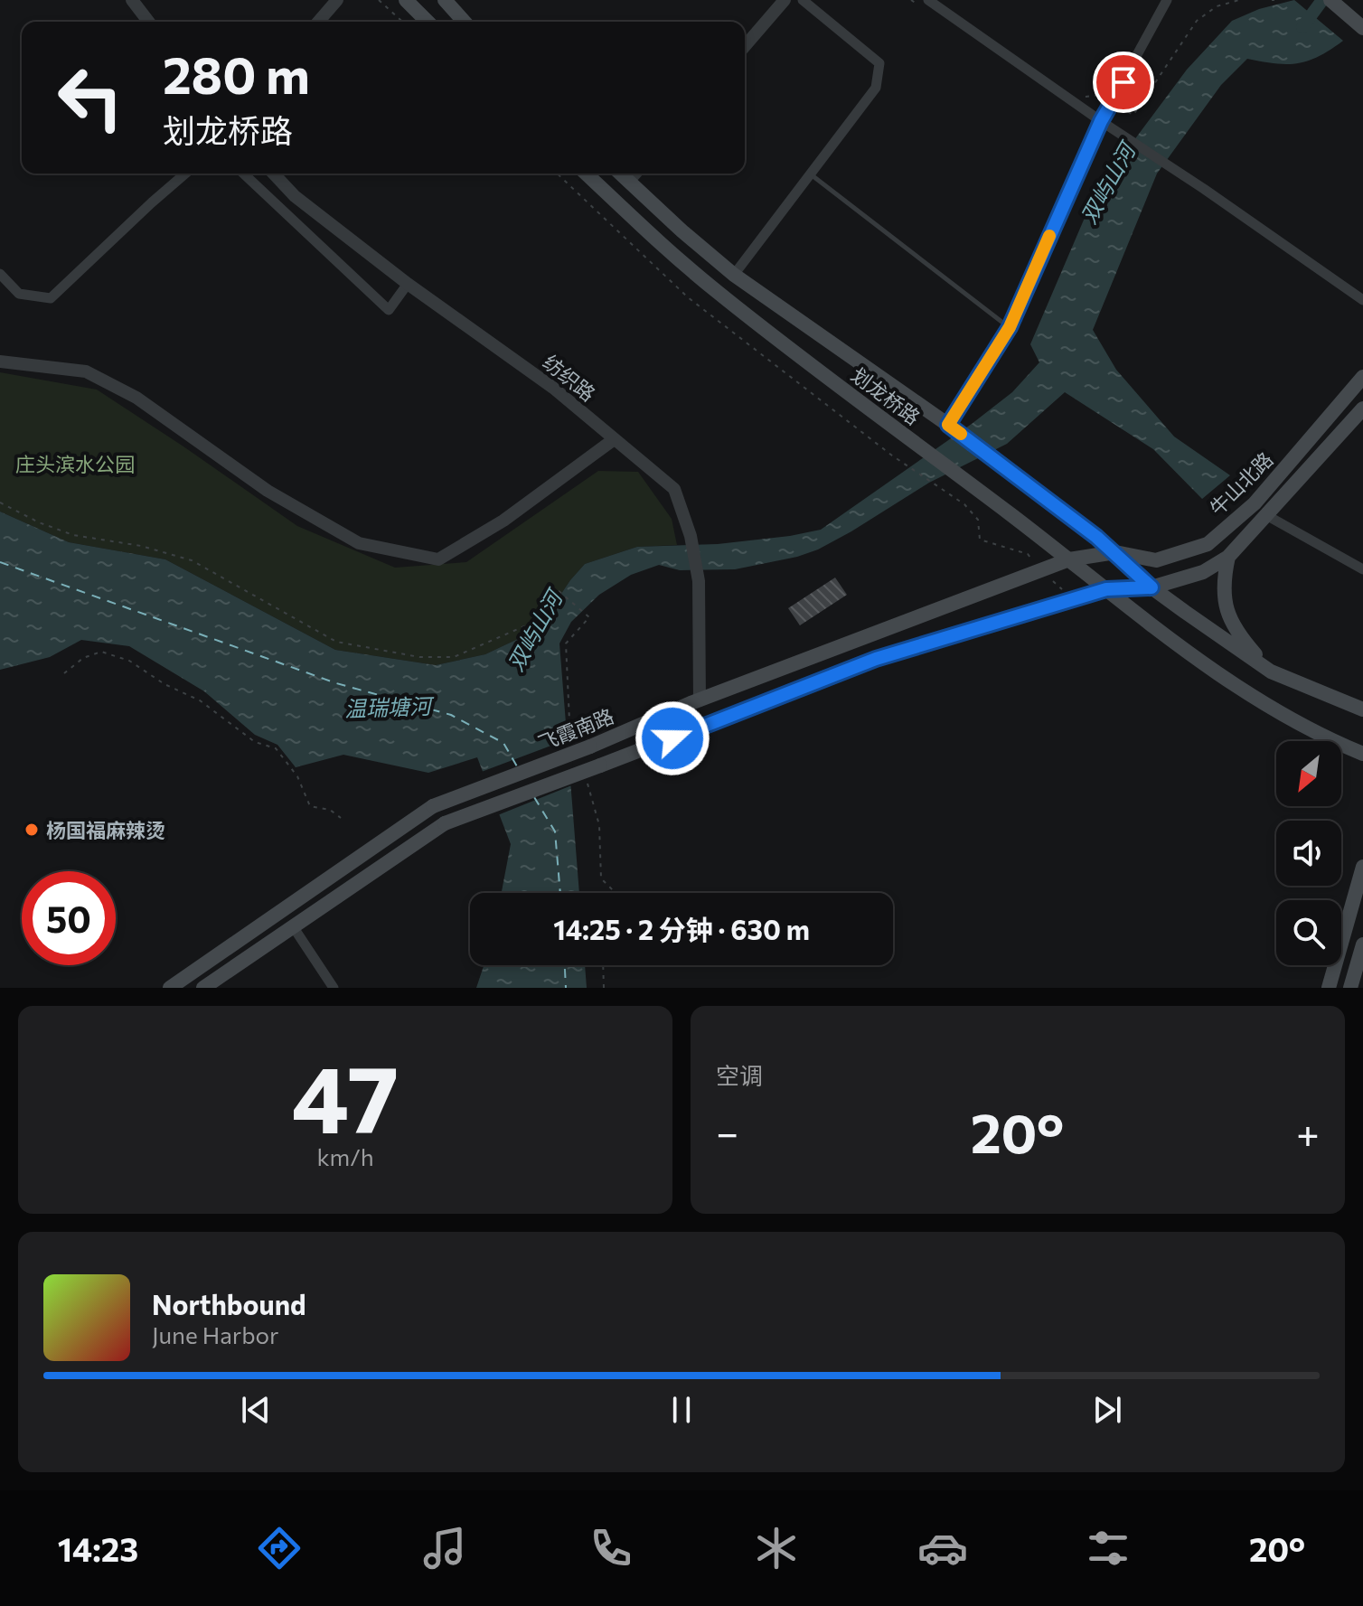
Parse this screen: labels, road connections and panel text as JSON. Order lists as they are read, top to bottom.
{
  "streets": {
    "main road": ["划龙桥路", "牛山北路", "飞霞南路"],
    "street": ["纺织路"]
  },
  "crossings": [
    ["纺织路", "飞霞南路"],
    ["划龙桥路", "牛山北路"],
    ["划龙桥路", "飞霞南路"],
    ["牛山北路", "飞霞南路"]
  ],
  "water": ["双屿山河", "温瑞塘河"],
  "parks": ["庄头滨水公园"],
  "places": ["杨国福麻辣烫"],
  "north": "bottom left",
  "page": {
    "turn": ["280 m", "划龙桥路"],
    "limit": "50",
    "trip": "14:25 · 2 分钟 · 630 m",
    "tile": [
      ["47", "km/h"],
      "空调"
    ],
    "heat": ["−", "20°", "+"],
    "song": ["Northbound", "June Harbor"],
    "tabs": ["14:23", "20°"]
  }
}
